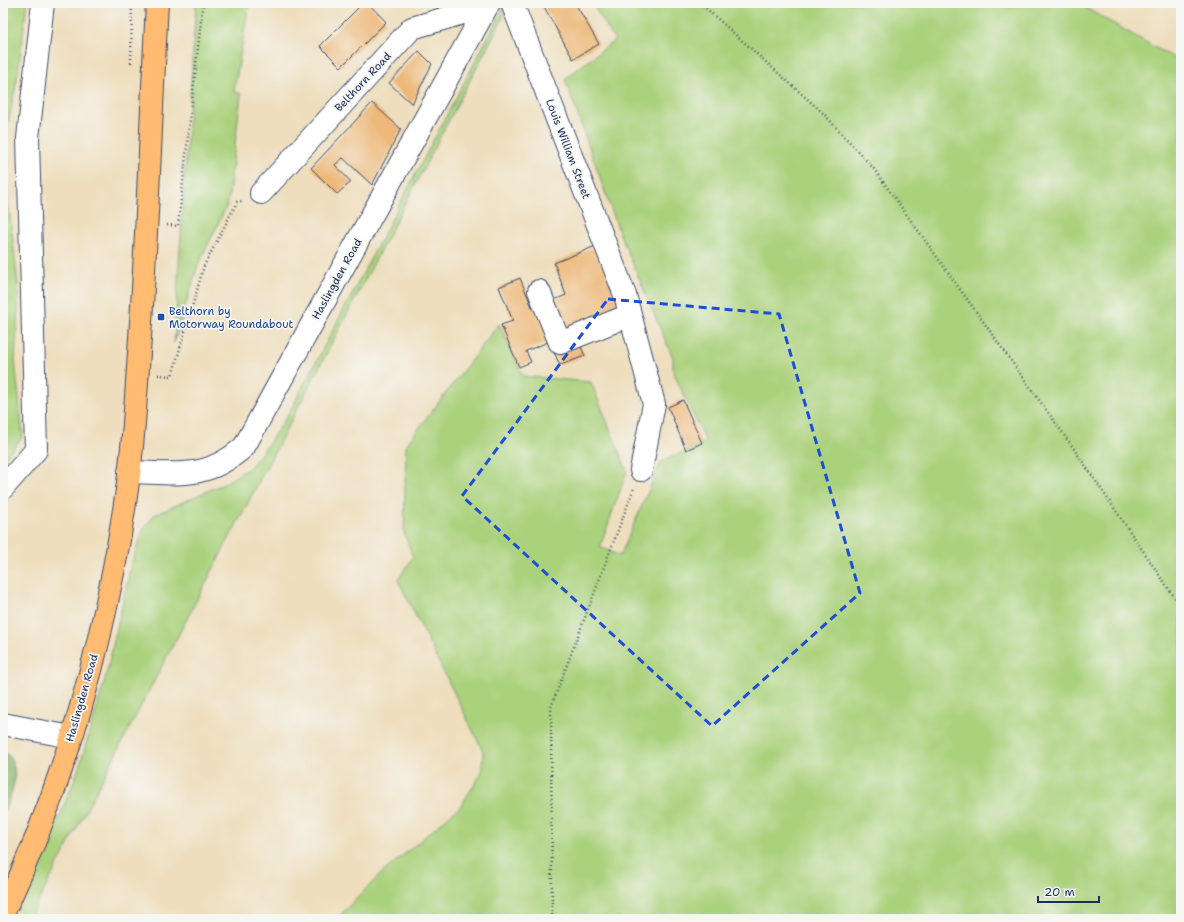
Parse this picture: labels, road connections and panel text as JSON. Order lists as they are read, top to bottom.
{
  "streets": {
    "main road": ["Haslingden Road"],
    "street": ["Belthorn Road", "Louis William Street"]
  },
  "crossings": [
    ["Belthorn Road", "Haslingden Road"]
  ],
  "places": {
    "transit": ["Belthorn by Motorway Roundabout"]
  },
  "scale_bar": "20 m"
}
